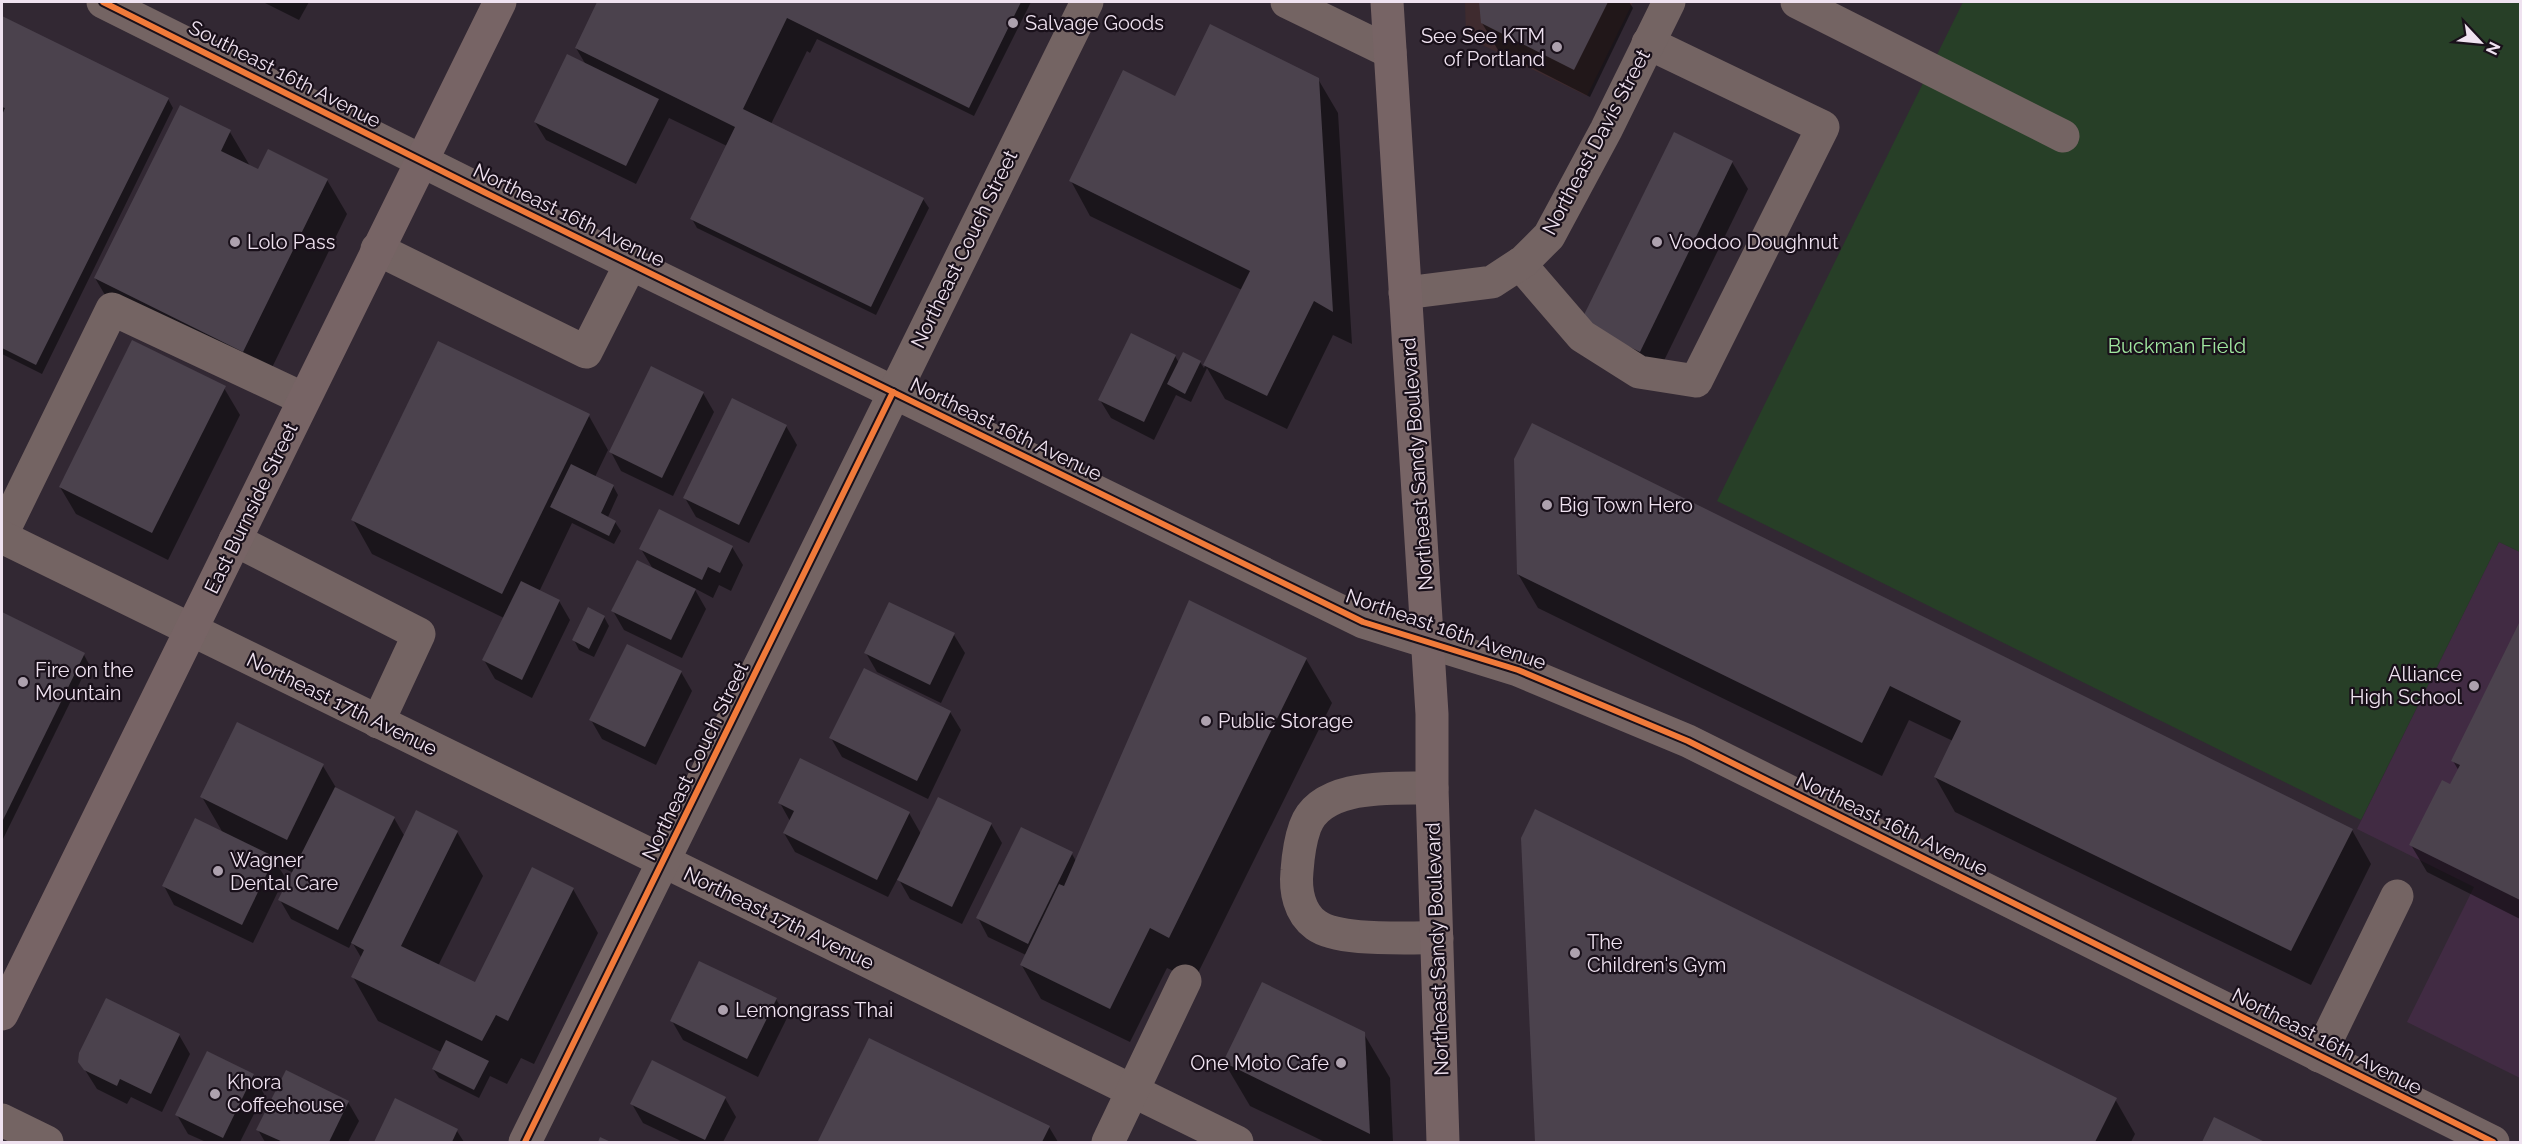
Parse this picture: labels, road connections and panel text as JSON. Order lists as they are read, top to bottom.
{
  "streets": {
    "main road": ["Northeast Sandy Boulevard", "East Burnside Street"],
    "street": [
      "Southeast 16th Avenue",
      "Northeast Davis Street",
      "Northeast 16th Avenue",
      "Northeast Couch Street",
      "Northeast 17th Avenue"
    ]
  },
  "crossings": [
    ["Southeast 16th Avenue", "Northeast 16th Avenue"],
    ["Southeast 16th Avenue", "East Burnside Street"],
    ["Northeast Davis Street", "Northeast Sandy Boulevard"],
    ["Northeast 16th Avenue", "Northeast Couch Street"],
    ["Northeast 16th Avenue", "Northeast Sandy Boulevard"],
    ["Northeast 16th Avenue", "East Burnside Street"],
    ["Northeast Couch Street", "Northeast 17th Avenue"],
    ["East Burnside Street", "Northeast 17th Avenue"]
  ],
  "parks": ["Buckman Field"],
  "places": [
    "Salvage Goods",
    "See See KTM of Portland",
    "Lolo Pass",
    "Voodoo Doughnut",
    "Big Town Hero",
    "Fire on the Mountain",
    "Alliance High School",
    "Public Storage",
    "Wagner Dental Care",
    "The Children's Gym",
    "Lemongrass Thai",
    "One Moto Cafe",
    "Khora Coffeehouse"
  ],
  "north": "bottom right"
}
